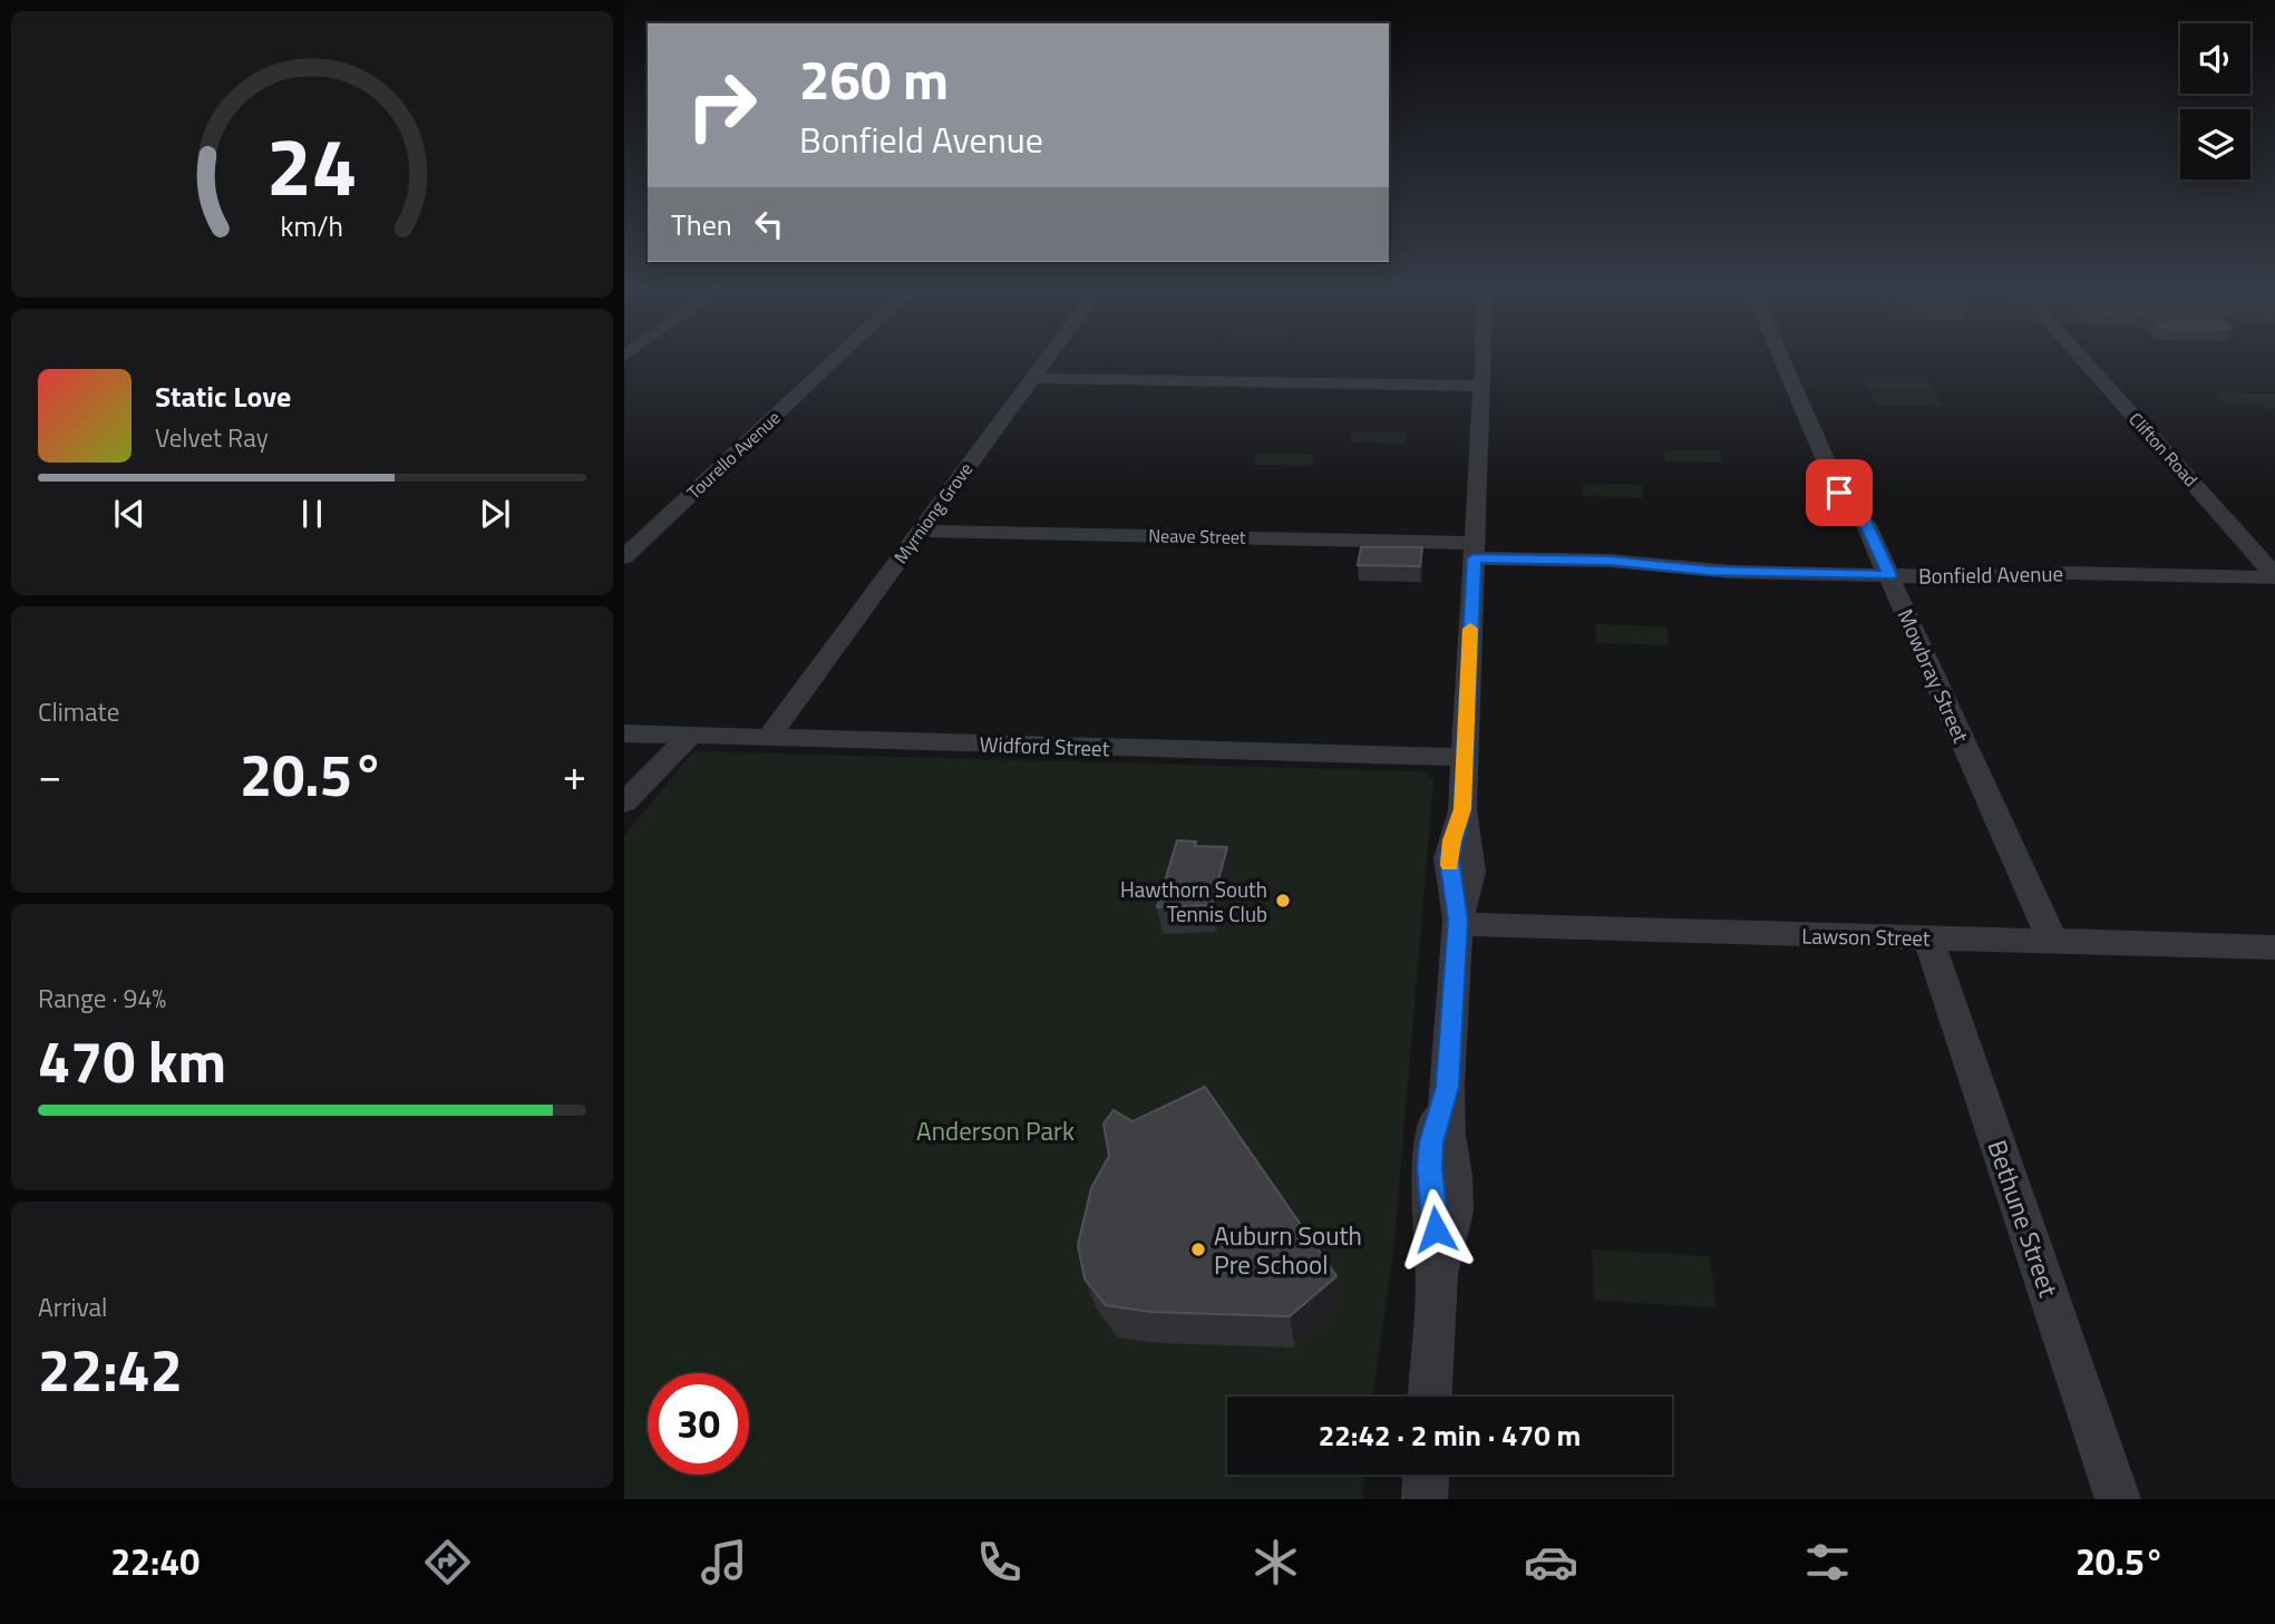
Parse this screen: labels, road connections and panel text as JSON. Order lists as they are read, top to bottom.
{
  "streets": {
    "street": [
      "Clifton Road",
      "Tourello Avenue",
      "Myrniong Grove",
      "Neave Street",
      "Bonfield Avenue",
      "Mowbray Street",
      "Widford Street",
      "Lawson Street",
      "Bethune Street"
    ]
  },
  "crossings": [
    ["Clifton Road", "Bonfield Avenue"],
    ["Myrniong Grove", "Neave Street"],
    ["Myrniong Grove", "Widford Street"],
    ["Neave Street", "Bonfield Avenue"],
    ["Bonfield Avenue", "Mowbray Street"],
    ["Mowbray Street", "Lawson Street"],
    ["Lawson Street", "Bethune Street"]
  ],
  "parks": ["Anderson Park"],
  "places": ["Hawthorn South Tennis Club", "Auburn South Pre School"],
  "page": {
    "turn": ["260 m", "Bonfield Avenue"],
    "then": "Then",
    "song": ["Static Love", "Velvet Ray"],
    "tile": [
      "Climate",
      ["Range · 94%", "470 km"],
      ["Arrival", "22:42"]
    ],
    "heat": ["−", "20.5°", "+"],
    "limit": "30",
    "trip": "22:42 · 2 min · 470 m",
    "tabs": ["22:40", "20.5°"],
    "gauge": ["24", "km/h"]
  }
}
